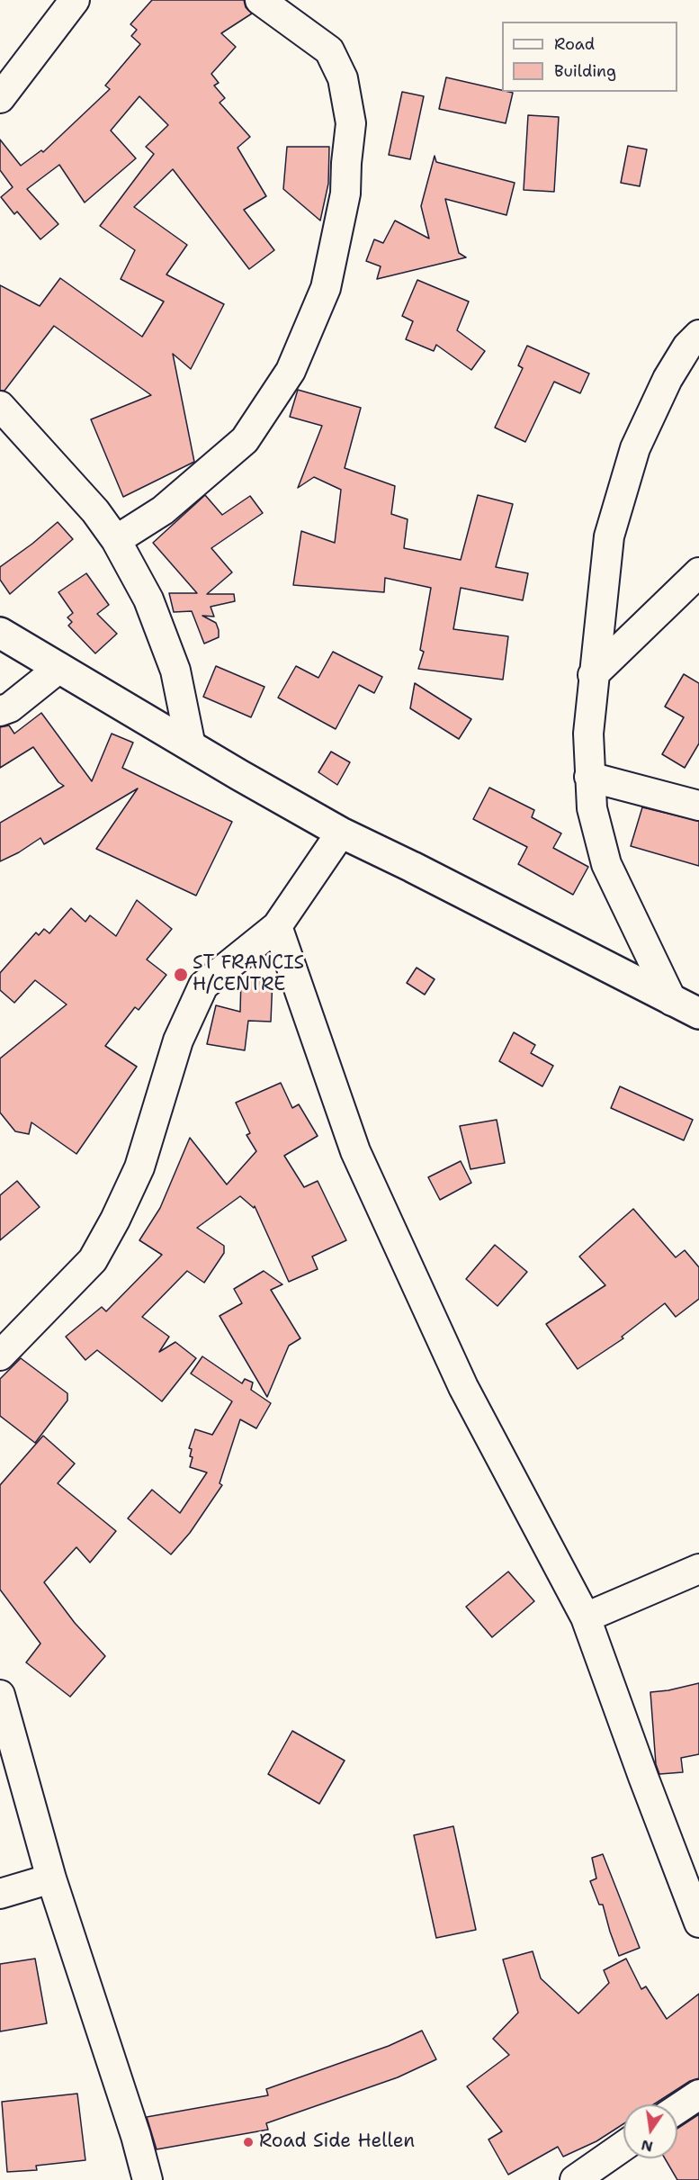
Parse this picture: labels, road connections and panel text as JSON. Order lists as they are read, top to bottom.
{
  "places": ["ST FRANCIS H/CENTRE", "Road Side Hellen"],
  "legend": ["Road", "Building"],
  "north": "bottom"
}
